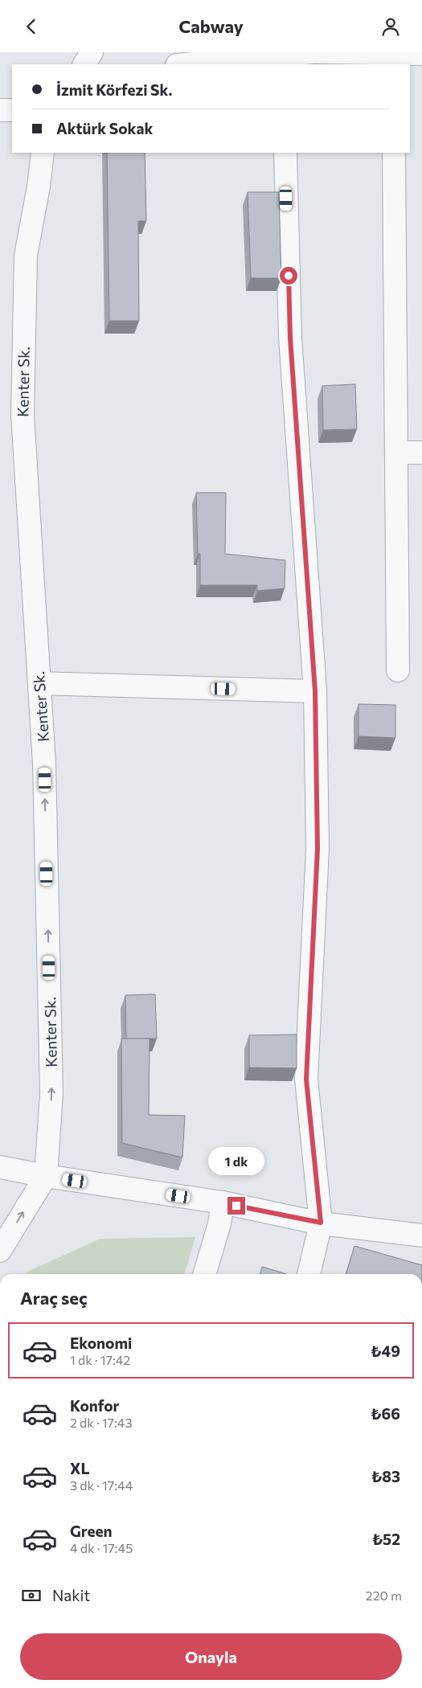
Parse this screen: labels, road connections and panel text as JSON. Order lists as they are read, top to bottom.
{
  "streets": {
    "street": ["Kenter Sk."]
  },
  "one_way": ["Kenter Sk."],
  "page": {
    "header": "Cabway",
    "banner": ["İzmit Körfezi Sk.", "Aktürk Sokak"],
    "bubble": "1 dk",
    "heading": "Araç seç",
    "list": [
      {
        "name": "Ekonomi",
        "note": "1 dk · 17:42",
        "value": "₺49"
      },
      {
        "name": "Konfor",
        "note": "2 dk · 17:43",
        "value": "₺66"
      },
      {
        "name": "XL",
        "note": "3 dk · 17:44",
        "value": "₺83"
      },
      {
        "name": "Green",
        "note": "4 dk · 17:45",
        "value": "₺52"
      }
    ],
    "pay": ["Nakit", "220 m"],
    "buttons": "Onayla"
  }
}
